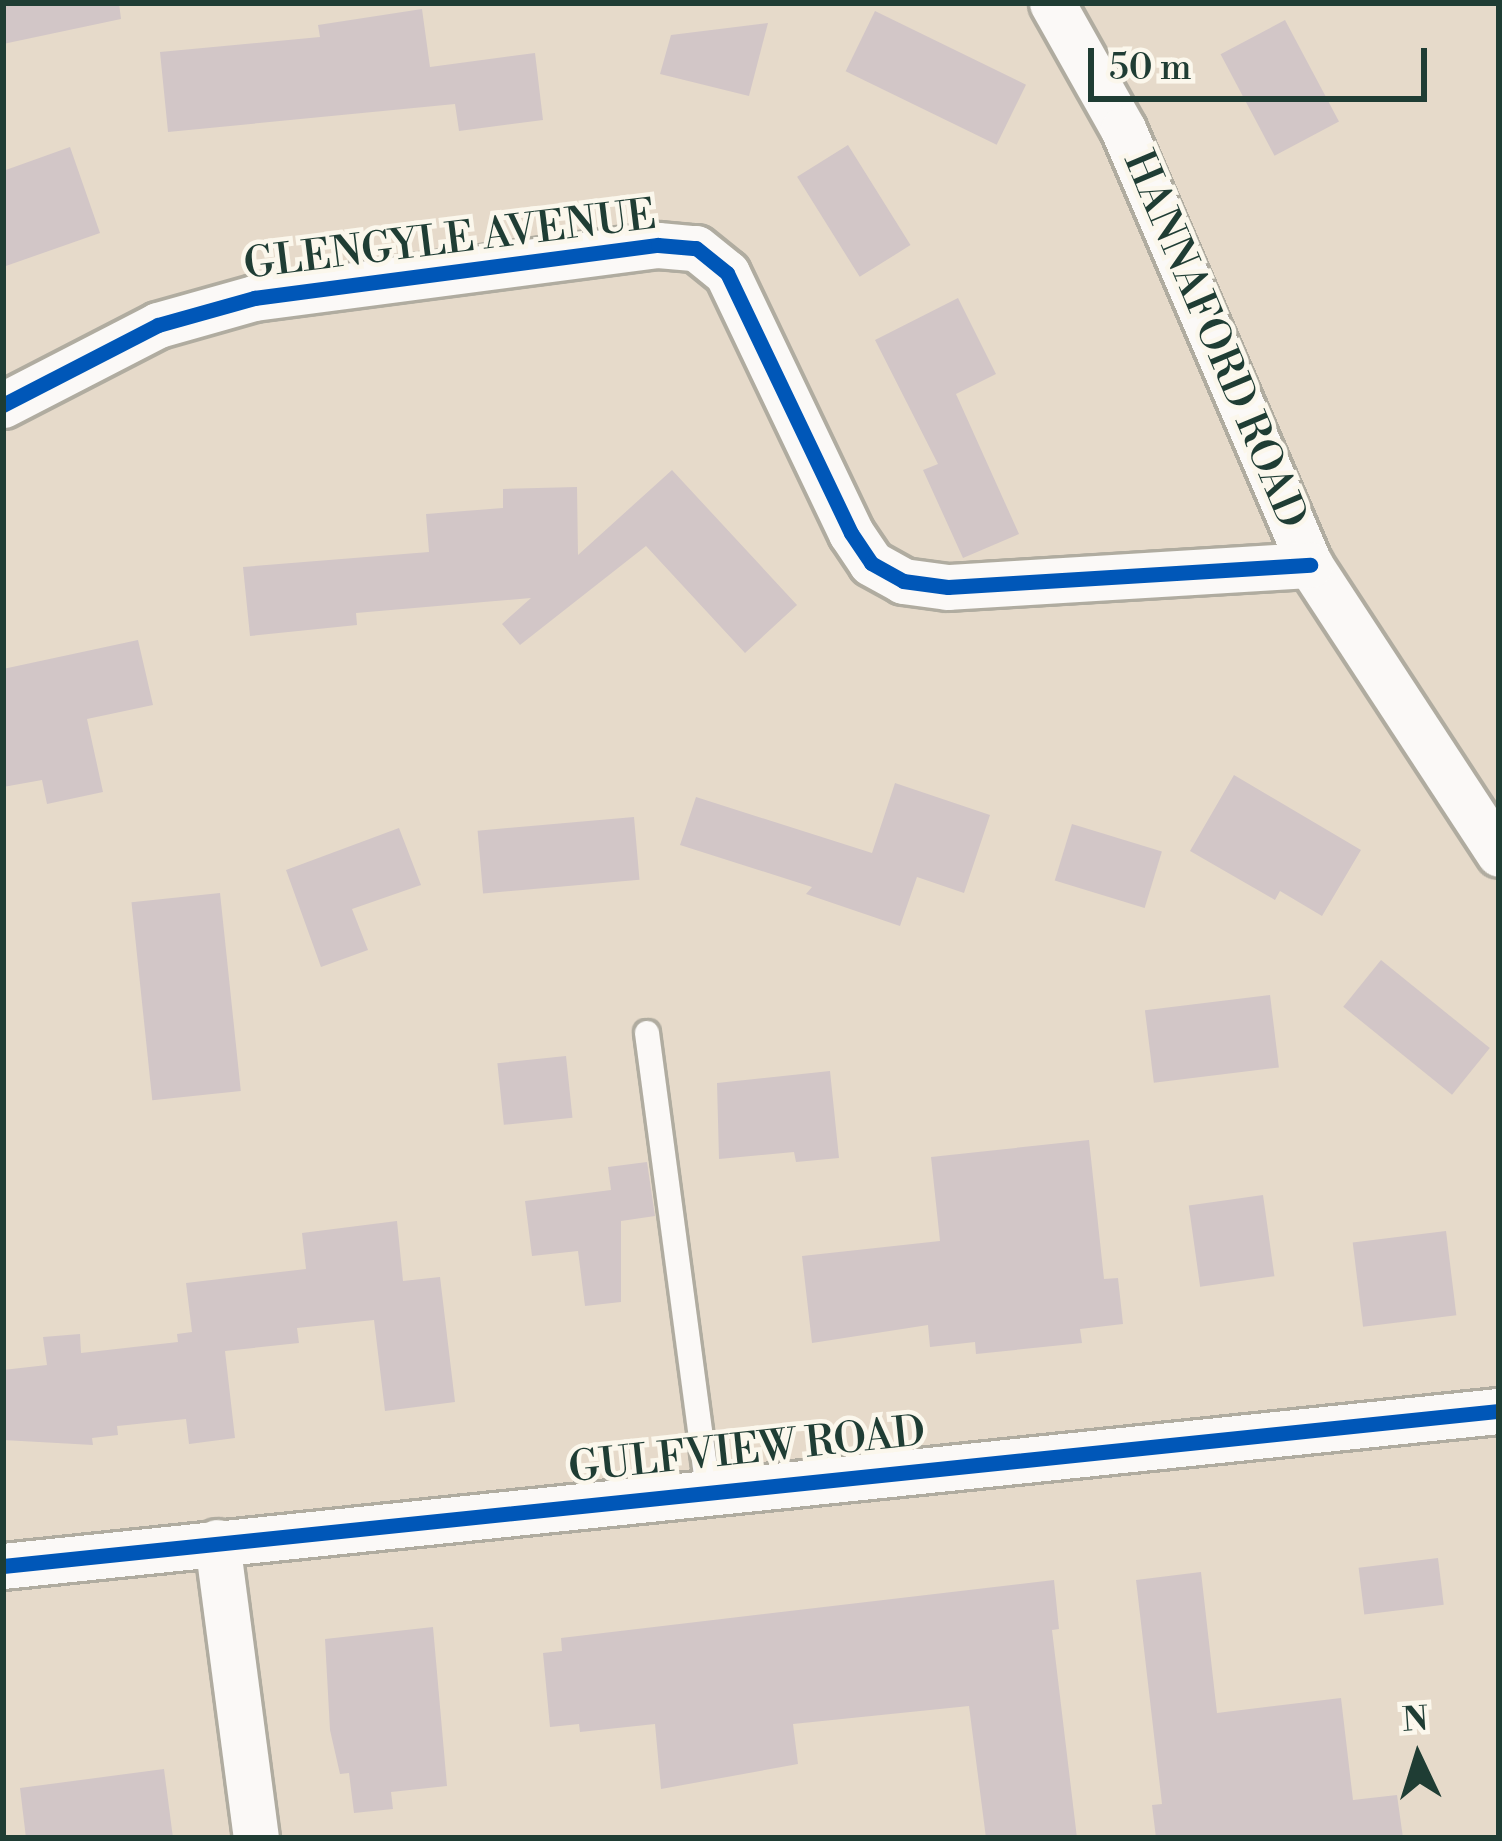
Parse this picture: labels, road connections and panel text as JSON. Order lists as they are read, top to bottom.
{
  "streets": {
    "street": ["GLENGYLE AVENUE", "HANNAFORD ROAD", "GULFVIEW ROAD"]
  },
  "crossings": [
    ["GLENGYLE AVENUE", "HANNAFORD ROAD"]
  ],
  "scale_bar": "50 m",
  "north": "top"
}
